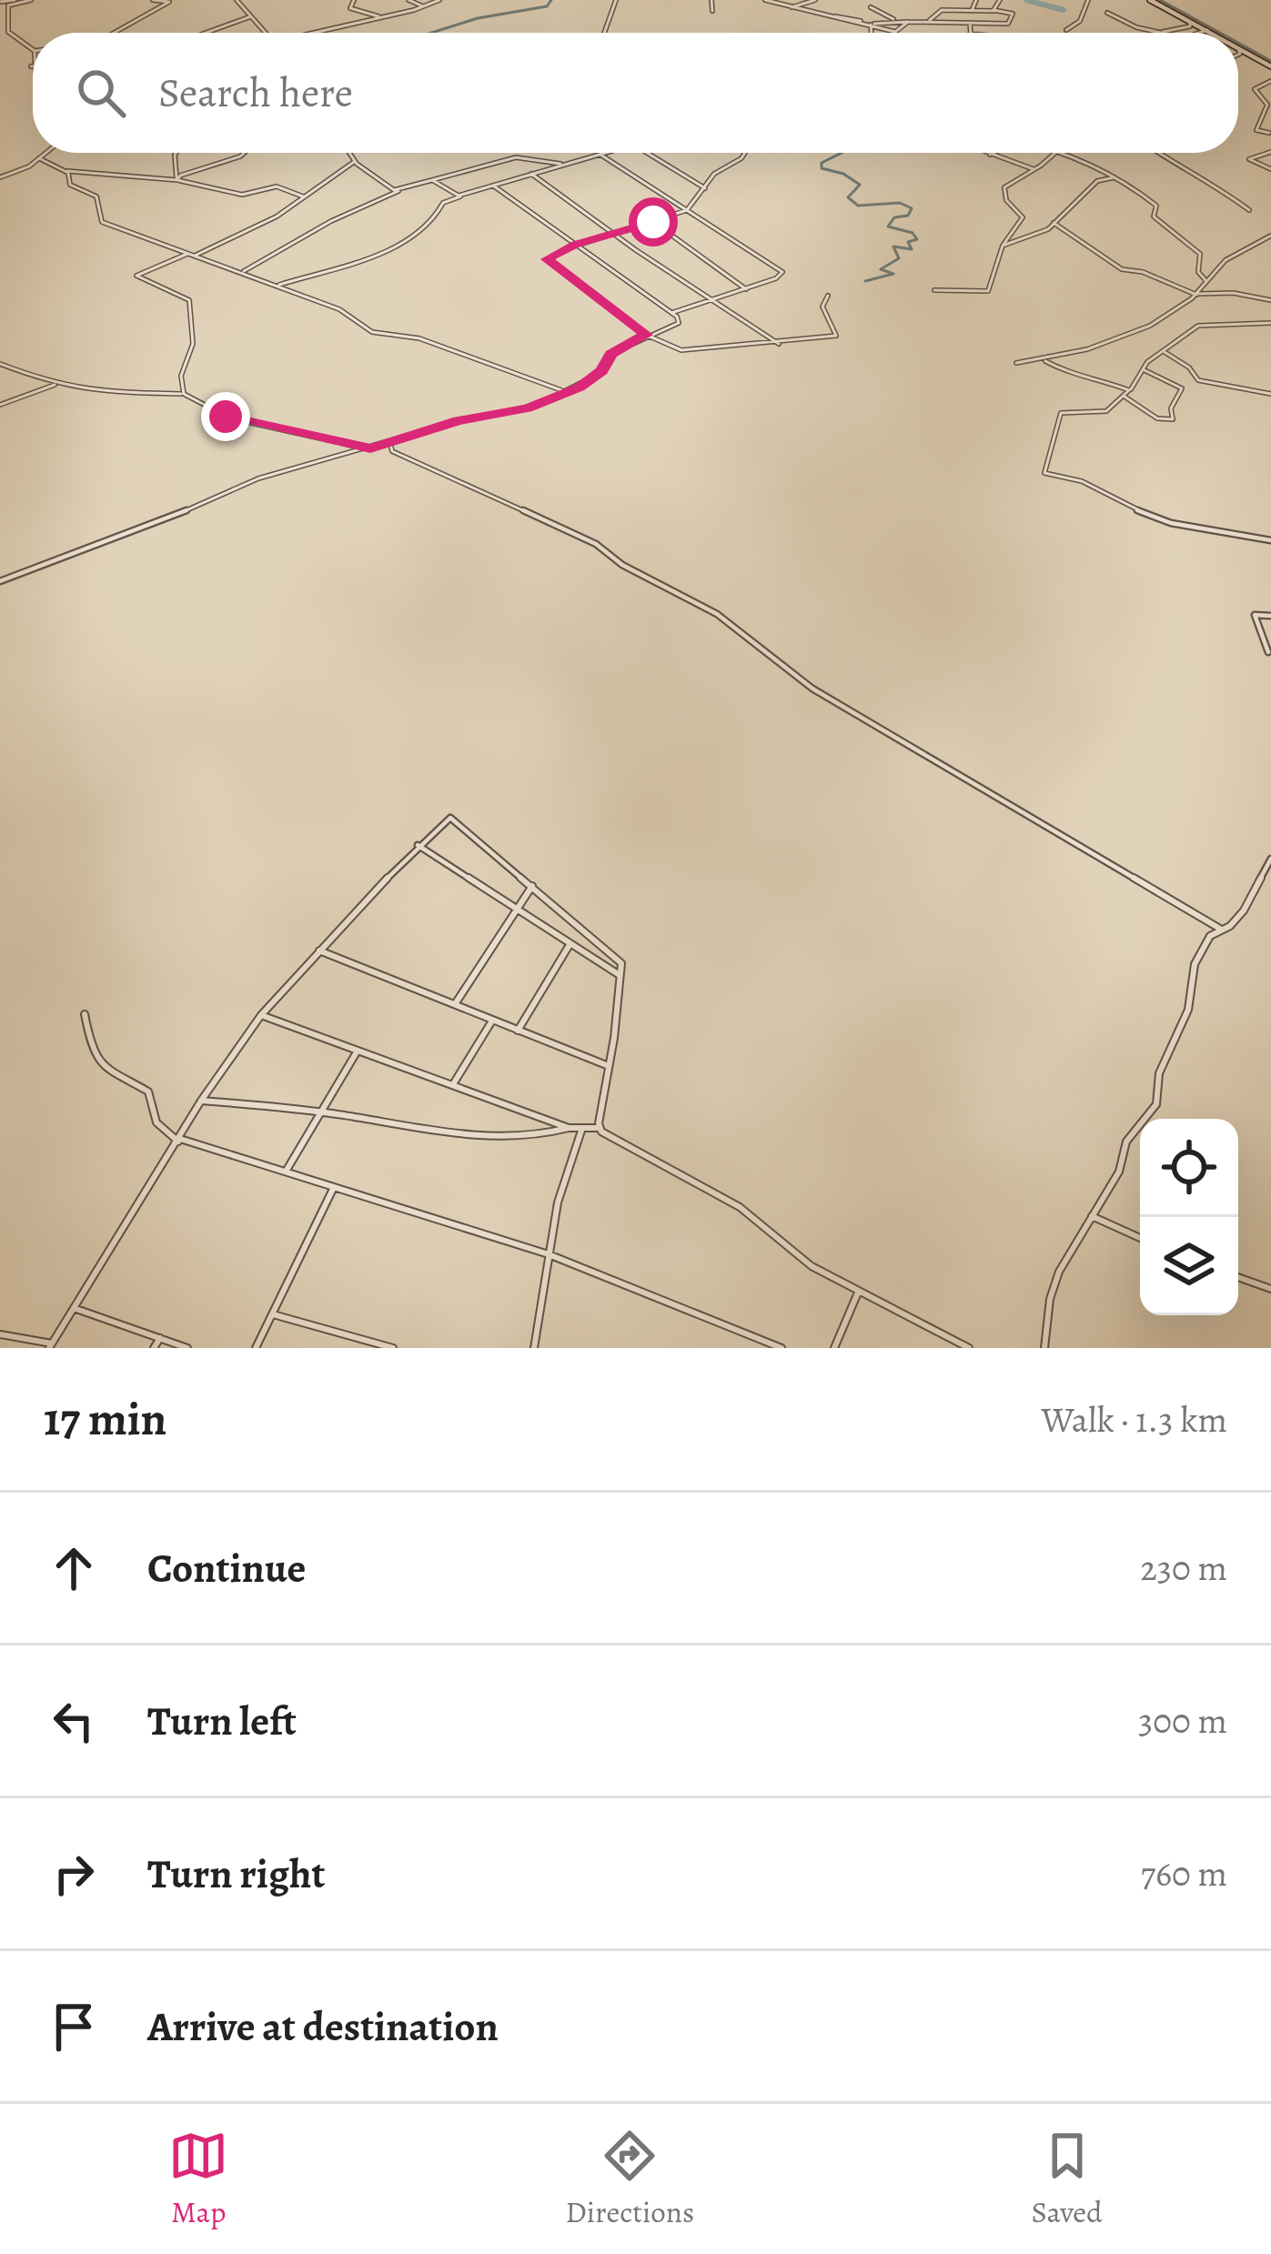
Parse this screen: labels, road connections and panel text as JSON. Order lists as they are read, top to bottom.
{
  "page": {
    "search": "Search here",
    "heading": ["17 min", "Walk · 1.3 km"],
    "list": [
      ["Continue", "230 m"],
      ["Turn left", "300 m"],
      ["Turn right", "760 m"],
      "Arrive at destination"
    ],
    "nav": ["Map", "Directions", "Saved"]
  }
}
